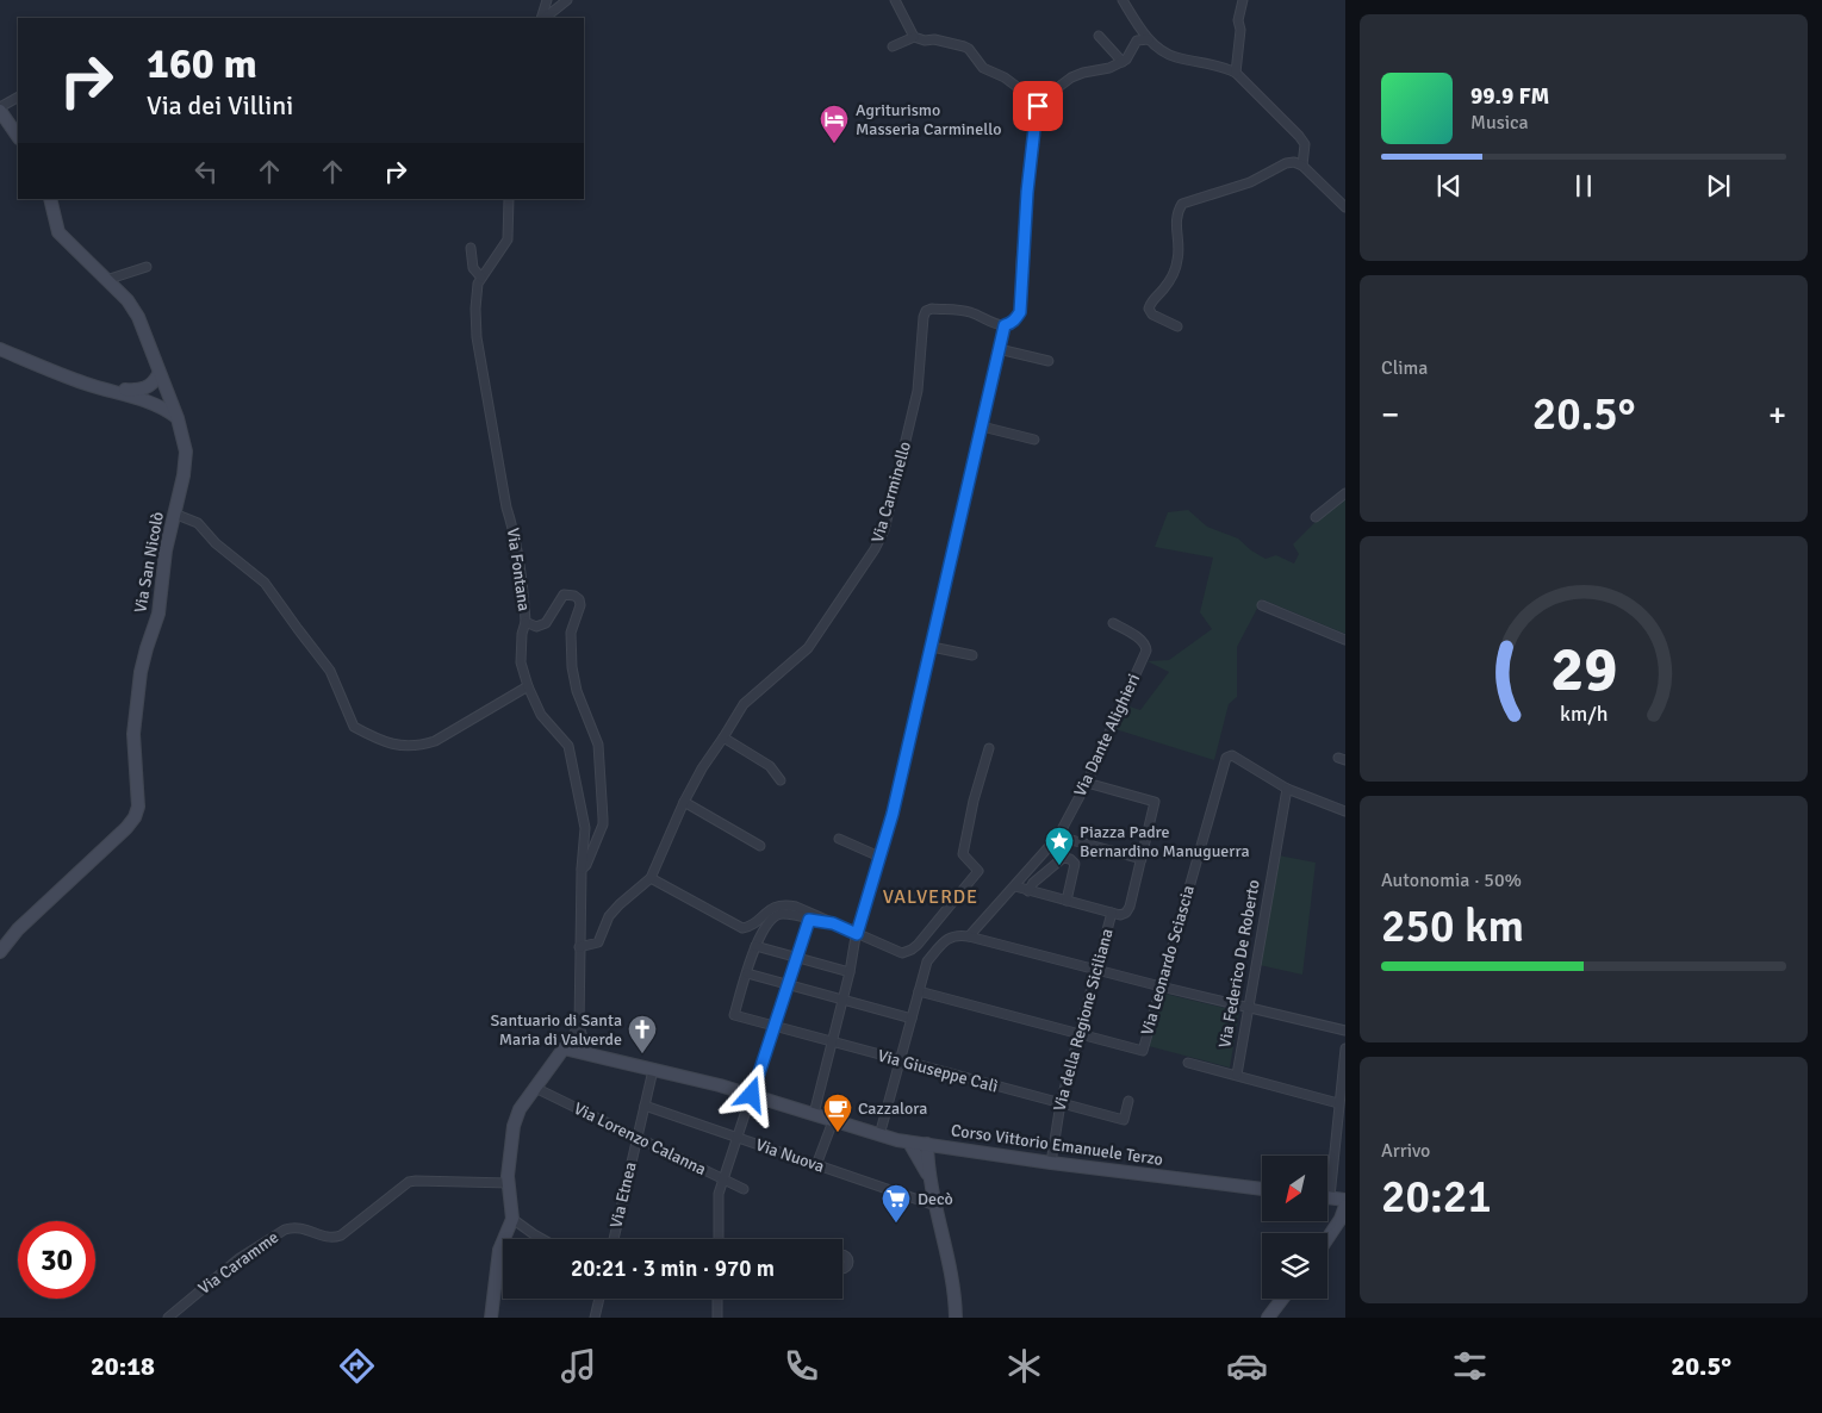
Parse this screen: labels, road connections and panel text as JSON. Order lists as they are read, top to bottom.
{
  "streets": {
    "street": [
      "Via Carminello",
      "Via San Nicolò",
      "Via Fontana",
      "Via Dante Alighieri",
      "Via Leonardo Sciascia",
      "Via Federico De Roberto",
      "Via della Regione Siciliana",
      "Via Giuseppe Calì",
      "Via Lorenzo Calanna",
      "Corso Vittorio Emanuele Terzo",
      "Via Nuova",
      "Via Etnea",
      "Via Caramme"
    ]
  },
  "crossings": [
    ["Via Carminello", "Via Fontana"],
    ["Via Fontana", "Corso Vittorio Emanuele Terzo"],
    ["Via Leonardo Sciascia", "Via Federico De Roberto"],
    ["Via Leonardo Sciascia", "Via della Regione Siciliana"],
    ["Via della Regione Siciliana", "Via Giuseppe Calì"],
    ["Via della Regione Siciliana", "Corso Vittorio Emanuele Terzo"],
    ["Via Lorenzo Calanna", "Via Etnea"],
    ["Corso Vittorio Emanuele Terzo", "Via Etnea"],
    ["Via Nuova", "Via Etnea"]
  ],
  "districts": ["VALVERDE"],
  "places": {
    "hotel": ["Agriturismo Masseria Carminello"],
    "place": ["Piazza Padre Bernardino Manuguerra"],
    "church": ["Santuario di Santa Maria di Valverde"],
    "cafe": ["Cazzalora"],
    "supermarket": ["Decò"]
  },
  "north": "bottom left",
  "page": {
    "turn": ["160 m", "Via dei Villini"],
    "song": ["99.9 FM", "Musica"],
    "tile": [
      "Clima",
      ["Autonomia · 50%", "250 km"],
      ["Arrivo", "20:21"]
    ],
    "heat": ["−", "20.5°", "+"],
    "limit": "30",
    "trip": "20:21 · 3 min · 970 m",
    "tabs": ["20:18", "20.5°"],
    "gauge": ["29", "km/h"]
  }
}
